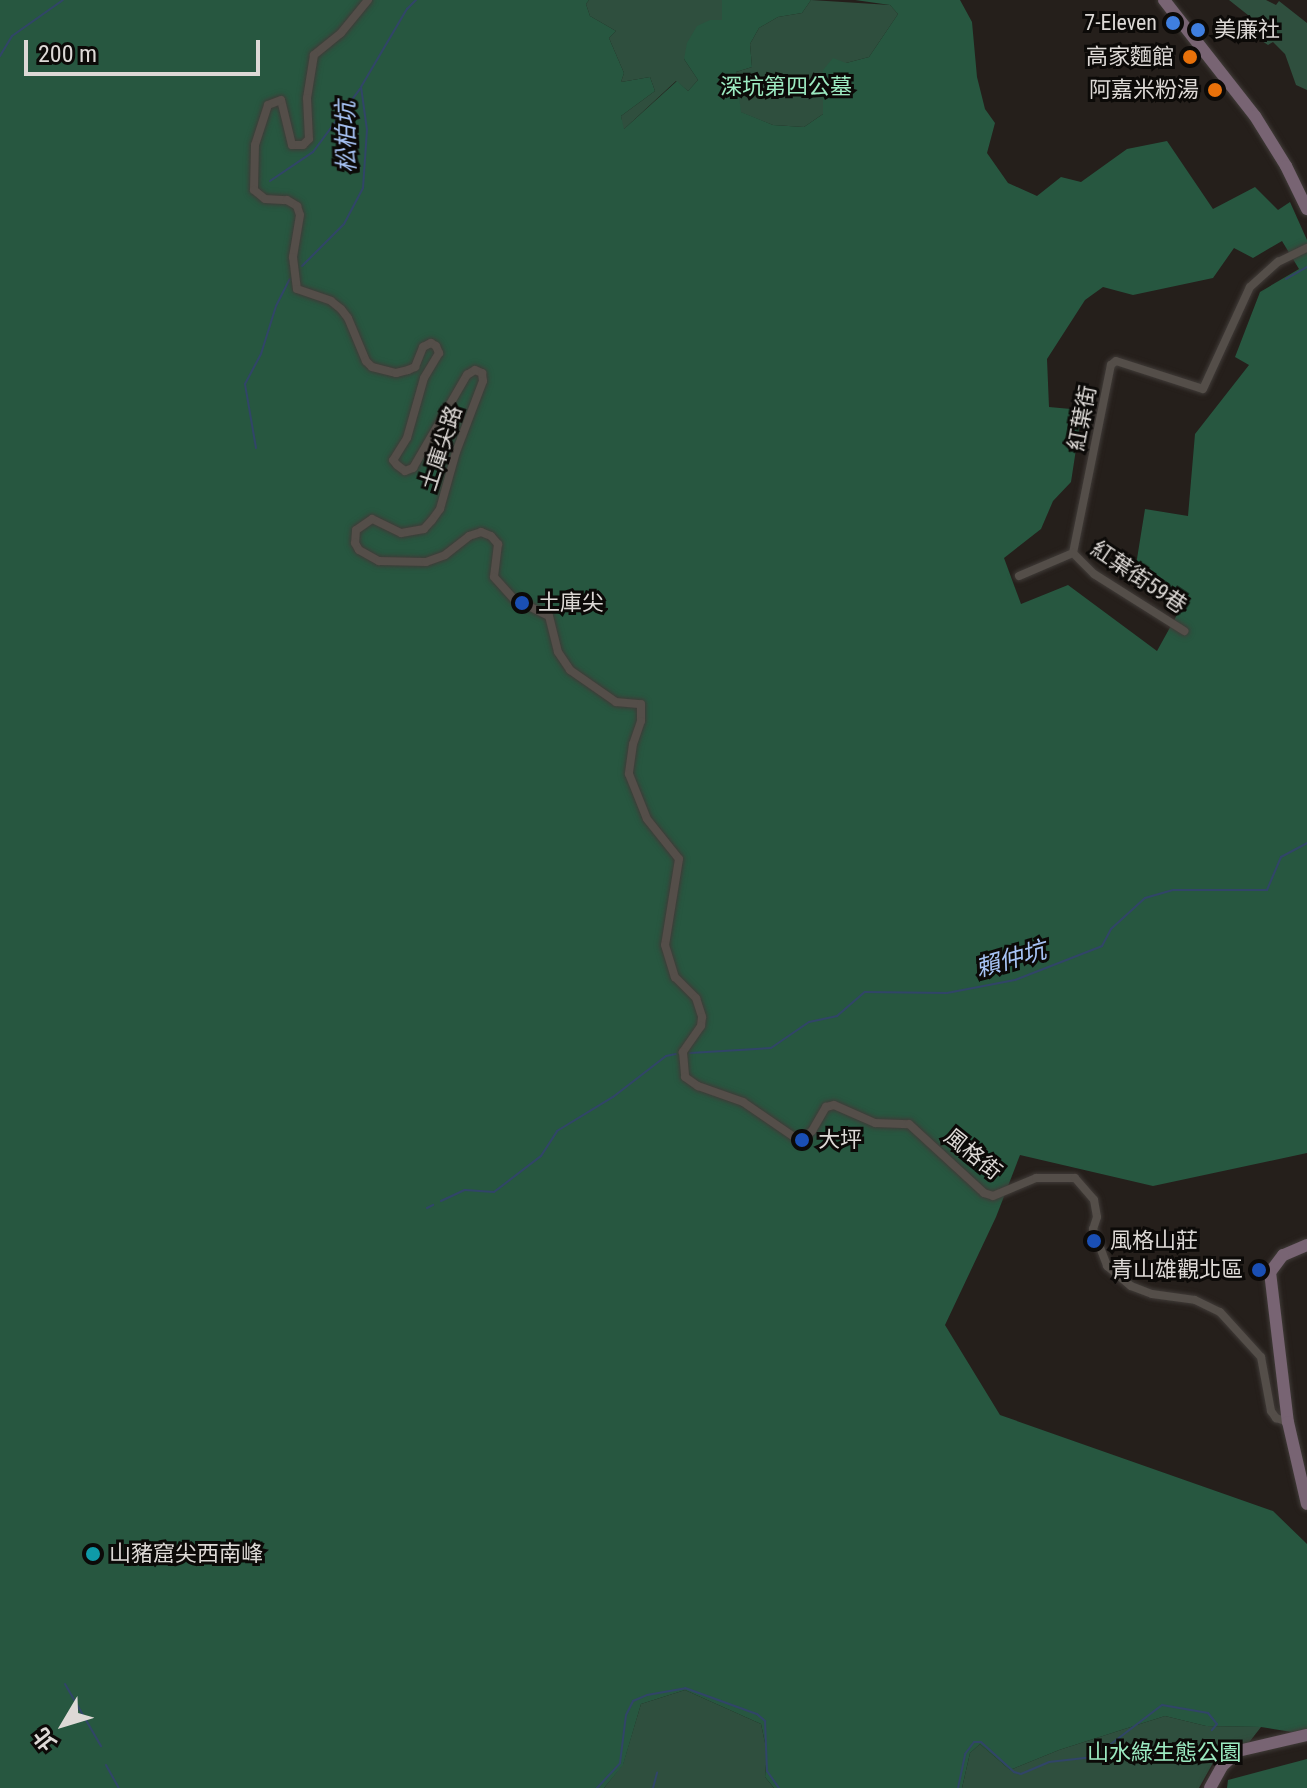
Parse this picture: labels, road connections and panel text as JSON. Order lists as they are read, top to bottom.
{
  "streets": {
    "street": [
      "紅葉街",
      "土庫尖路",
      "紅葉街59巷",
      "風格街"
    ]
  },
  "crossings": [
    ["紅葉街", "紅葉街59巷"],
    ["土庫尖路", "風格街"]
  ],
  "water": ["松柏坑", "賴仲坑"],
  "parks": ["深坑第四公墓", "山水綠生態公園"],
  "places": [
    "7-Eleven",
    "美廉社",
    "高家麵館",
    "阿嘉米粉湯",
    "土庫尖",
    "大坪",
    "風格山莊",
    "青山雄觀北區",
    "山豬窟尖西南峰"
  ],
  "scale_bar": "200 m",
  "north": "bottom left"
}
